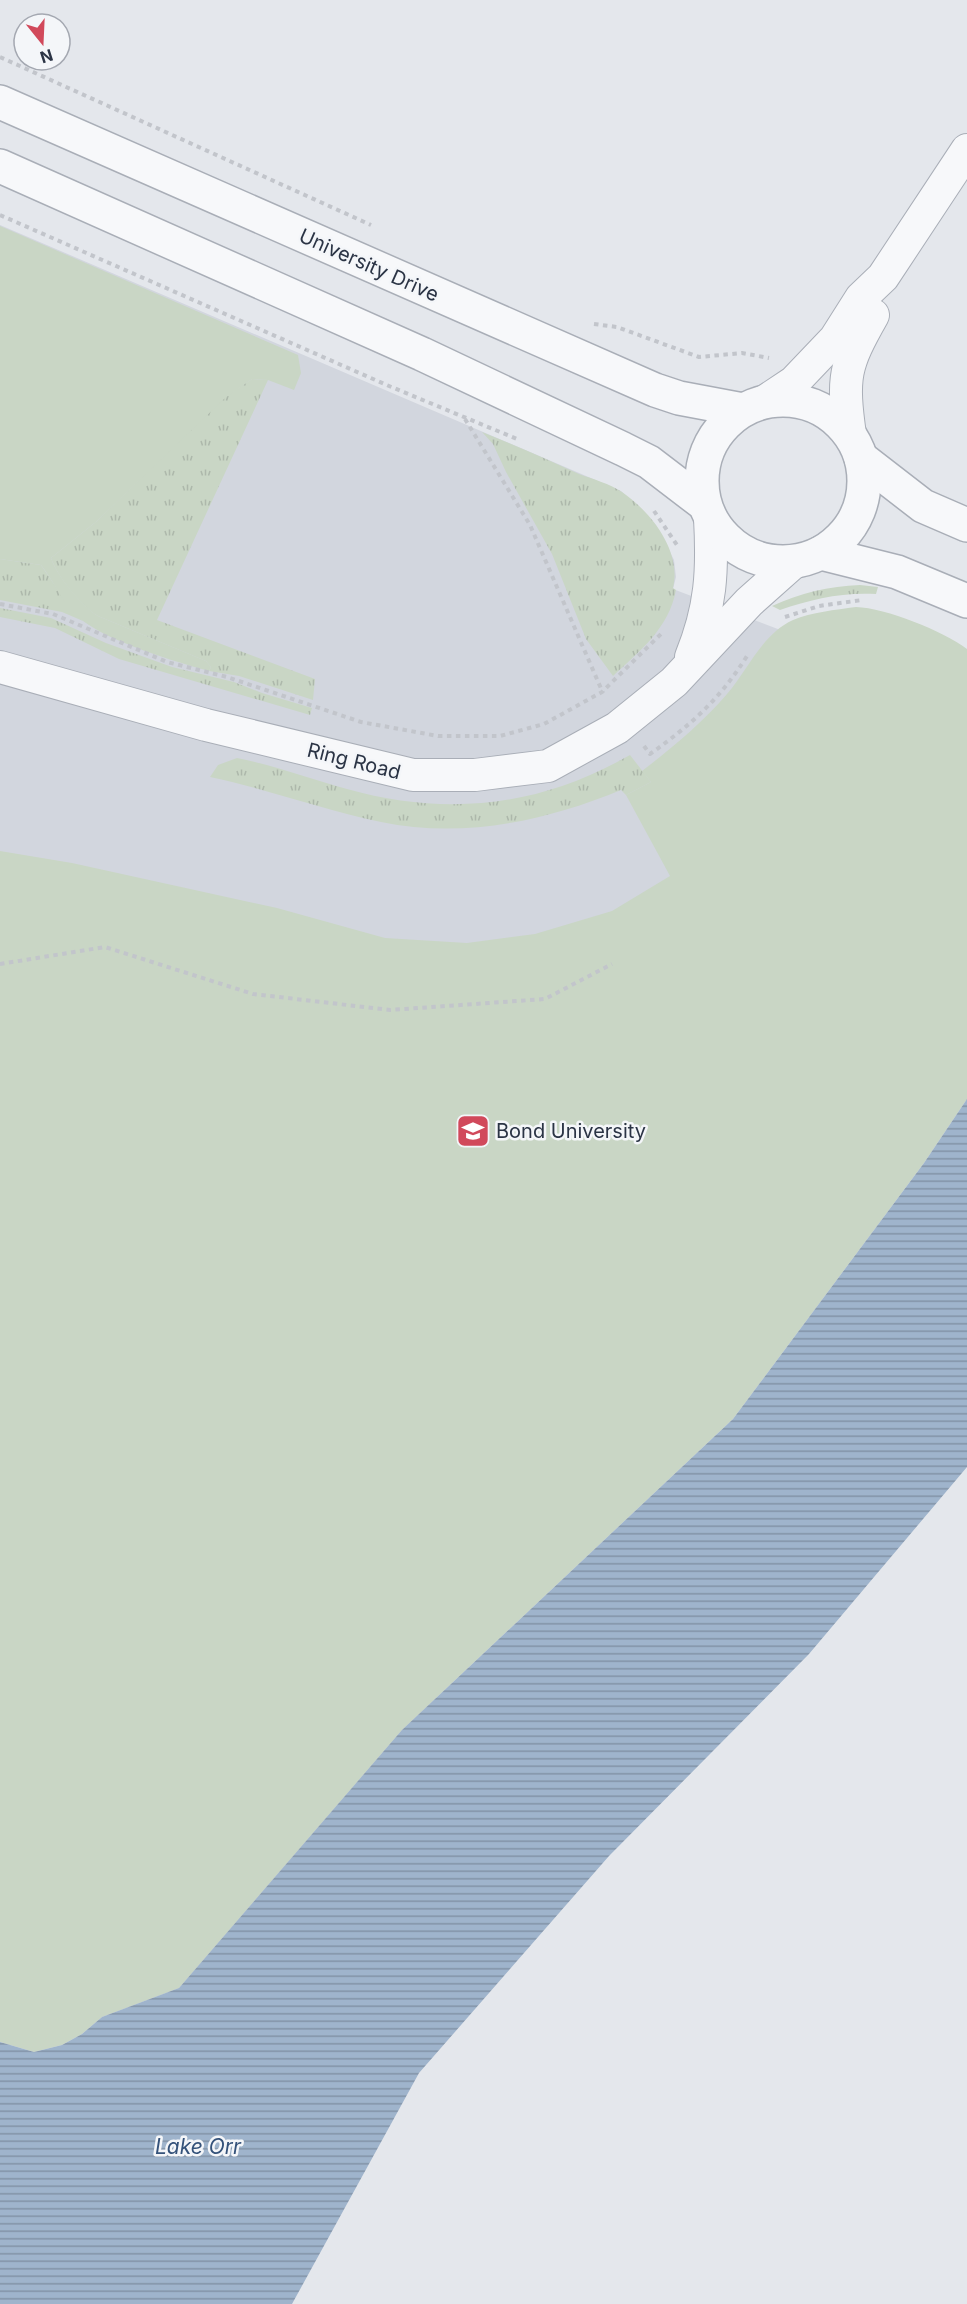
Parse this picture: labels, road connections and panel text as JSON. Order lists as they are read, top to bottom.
{
  "streets": {
    "street": ["University Drive", "Ring Road"]
  },
  "crossings": [
    ["University Drive", "Ring Road"]
  ],
  "water": ["Lake Orr"],
  "places": {
    "school or university": ["Bond University"]
  },
  "north": "bottom"
}
